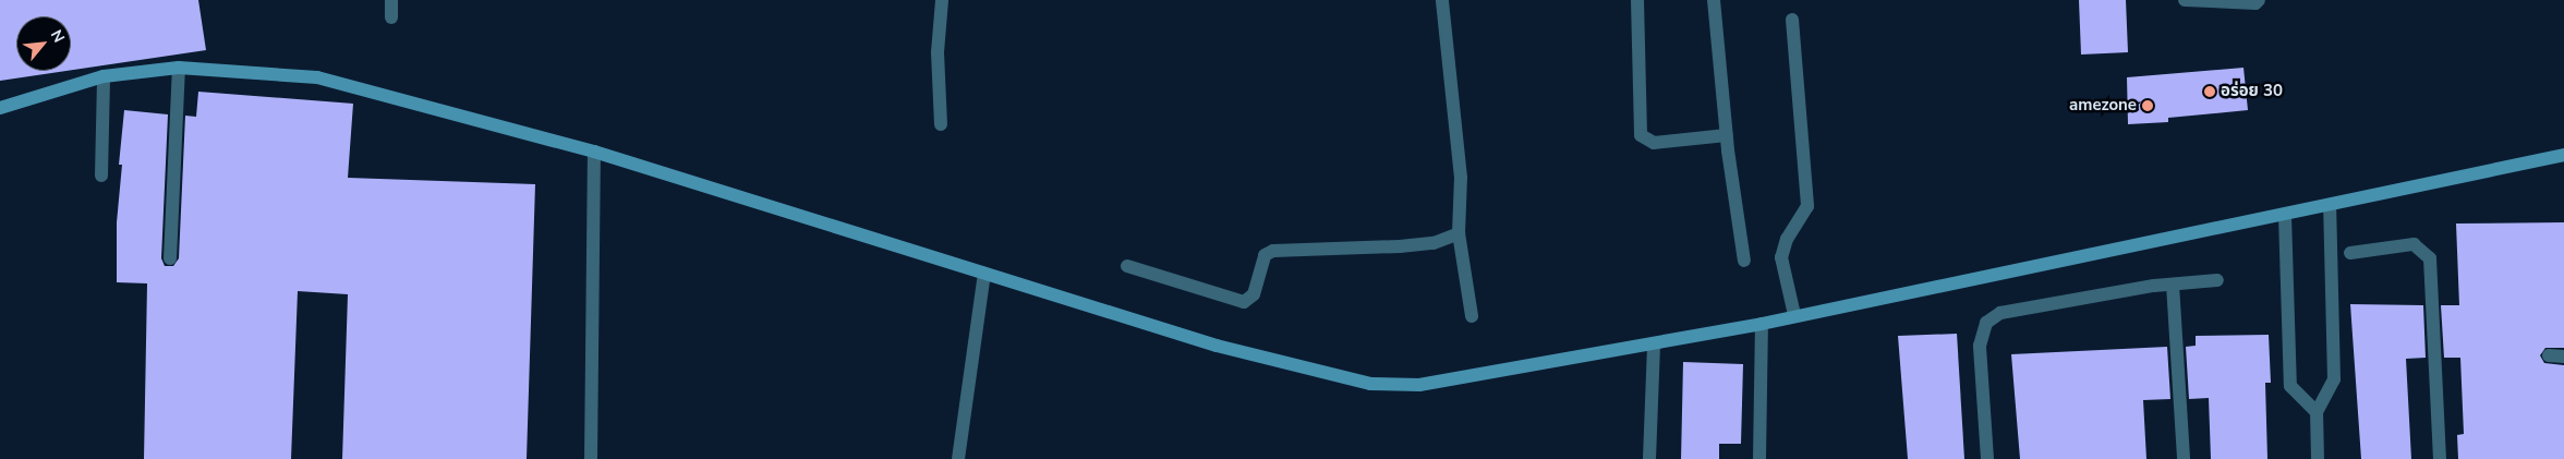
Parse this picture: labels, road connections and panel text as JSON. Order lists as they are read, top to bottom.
{
  "places": ["อร่อย 30", "amezone"],
  "north": "top right"
}
